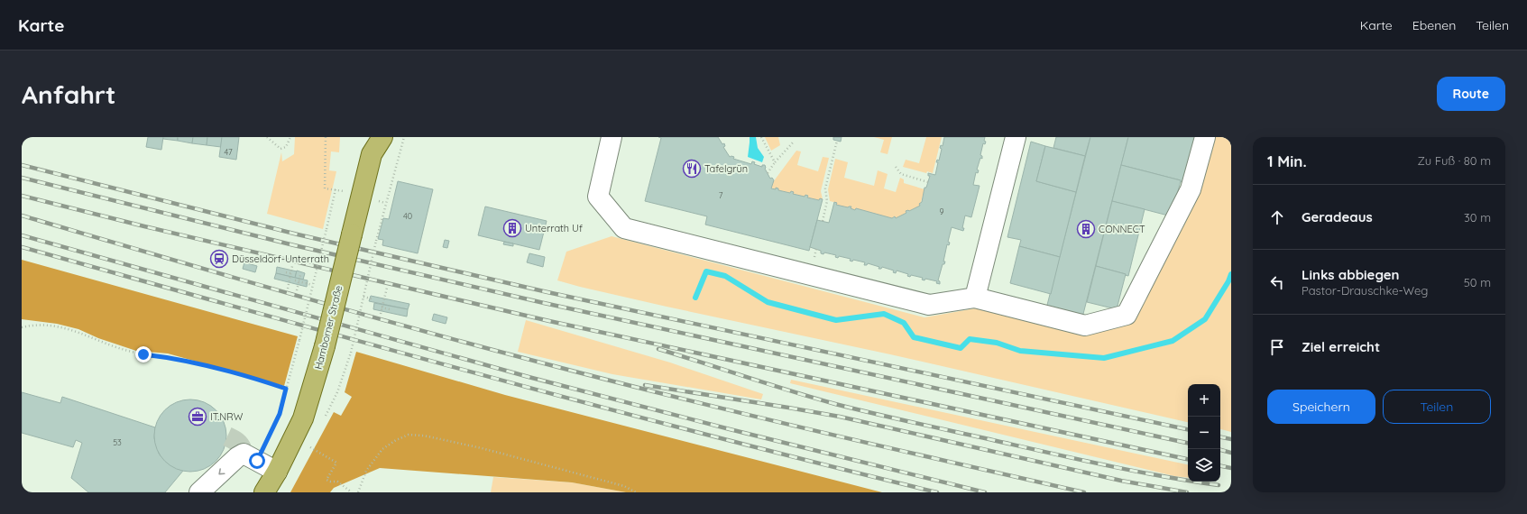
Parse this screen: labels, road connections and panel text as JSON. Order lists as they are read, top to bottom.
{
  "streets": {
    "main road": ["Hamborner Straße"]
  },
  "places": {
    "restaurant": ["Tafelgrün"],
    "building": ["Unterrath Uf", "CONNECT"],
    "station": ["Düsseldorf-Unterrath"],
    "office": ["IT.NRW"]
  },
  "house_numbers": [
    "47",
    "7",
    "9",
    "40",
    "53"
  ],
  "page": {
    "header": "Karte",
    "nav": ["Karte", "Ebenen", "Teilen"],
    "buttons": [
      "Route",
      ["Speichern", "Teilen"]
    ],
    "title": "Anfahrt",
    "heading": ["1 Min.", "Zu Fuß · 80 m"],
    "list": [
      ["Geradeaus", "30 m"],
      ["Links abbiegen", "Pastor-Drauschke-Weg", "50 m"],
      "Ziel erreicht"
    ],
    "map_buttons": ["+", "−"]
  }
}
